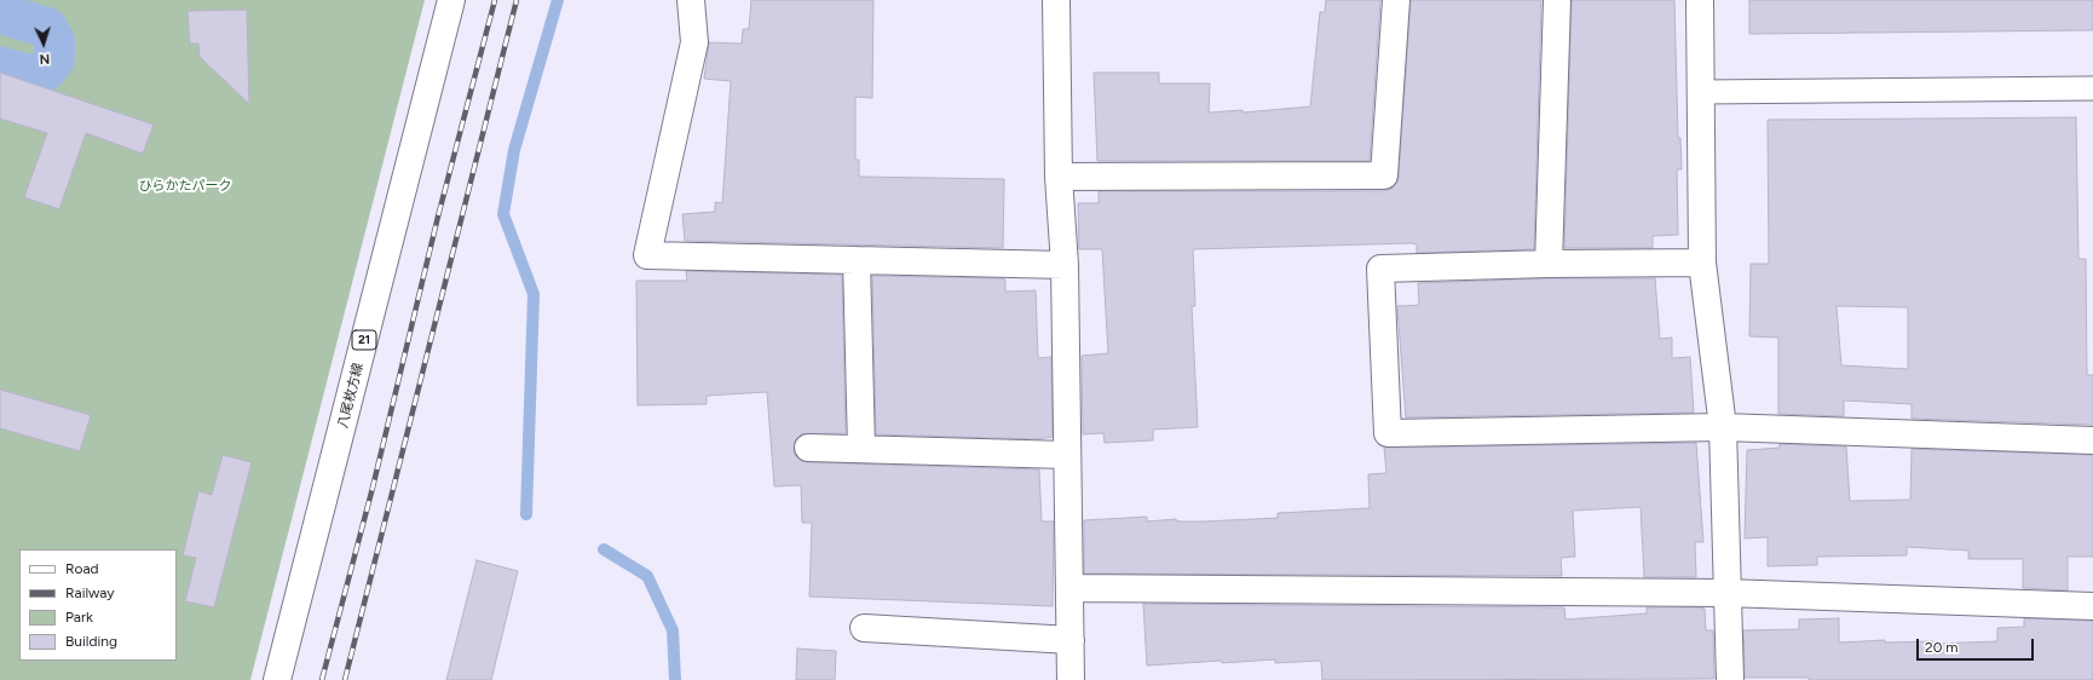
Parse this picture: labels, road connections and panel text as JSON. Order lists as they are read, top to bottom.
{
  "streets": {
    "street": ["21", "八尾枚方線"]
  },
  "parks": ["ひらかたパーク"],
  "legend": [
    "Road",
    "Railway",
    "Park",
    "Building"
  ],
  "scale_bar": "20 m",
  "north": "bottom"
}
